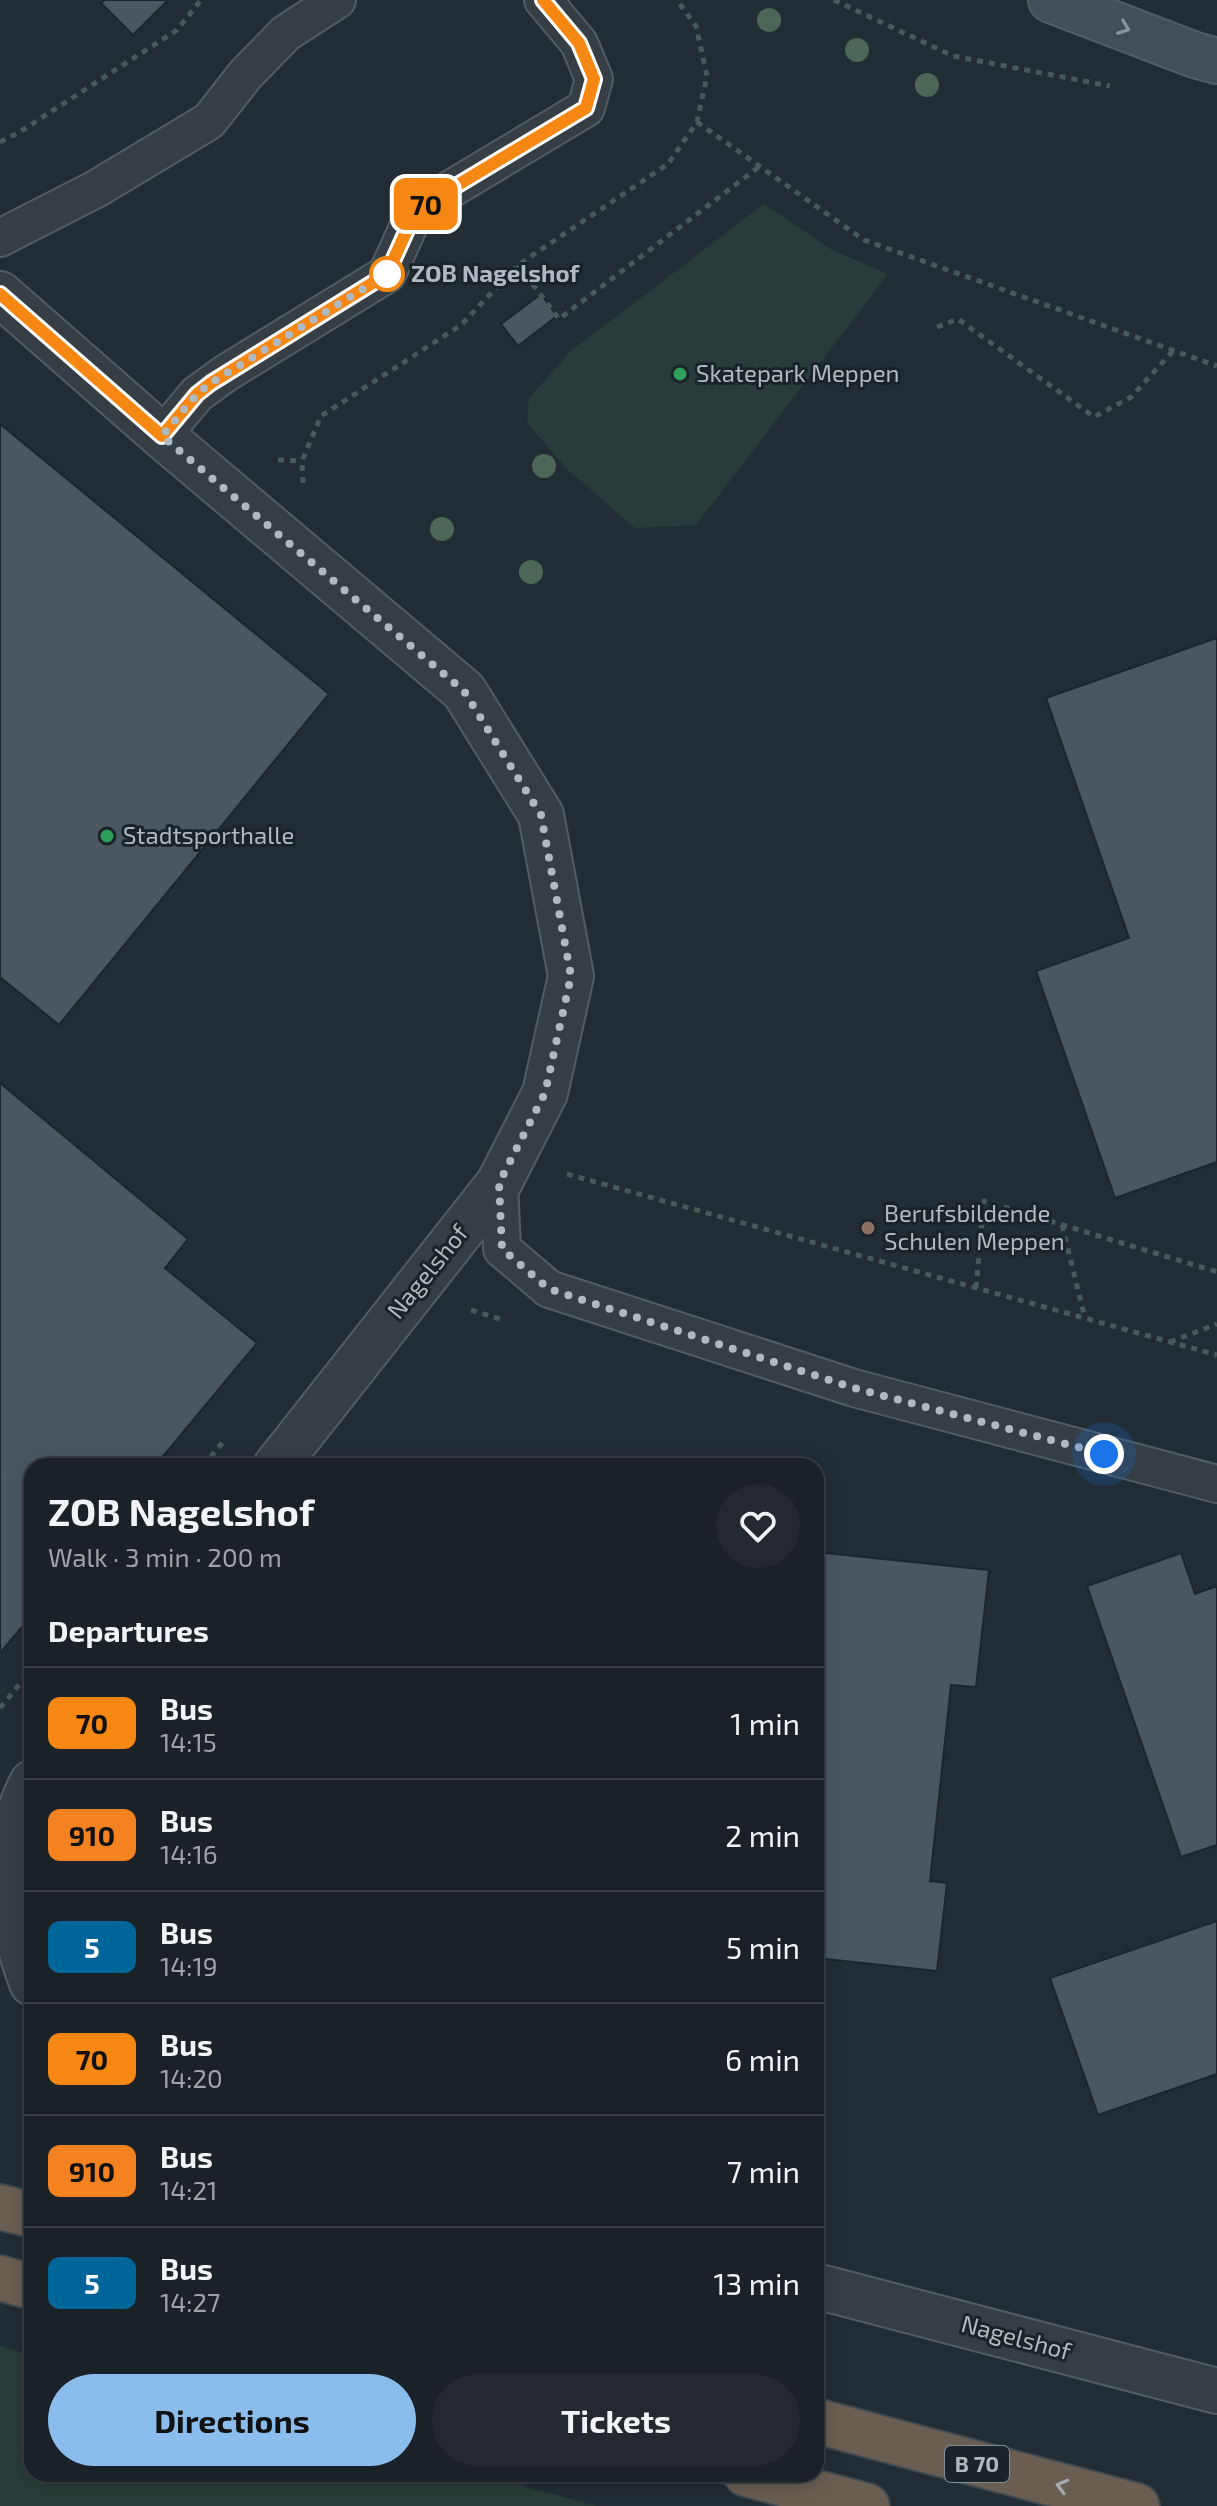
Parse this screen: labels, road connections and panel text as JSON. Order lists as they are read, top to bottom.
{
  "streets": {
    "highway": ["B 70"],
    "street": ["Nagelshof"]
  },
  "places": [
    "ZOB Nagelshof",
    "Skatepark Meppen",
    "Stadtsporthalle",
    "Berufsbildende Schulen Meppen"
  ],
  "lines": ["bus line 70"],
  "page": {
    "on_map": "70",
    "heading": [
      ["ZOB Nagelshof", "Walk · 3 min · 200 m"],
      "Departures"
    ],
    "list": [
      {
        "mark": "70",
        "name": "Bus",
        "note": "14:15",
        "value": "1 min"
      },
      {
        "mark": "910",
        "name": "Bus",
        "note": "14:16",
        "value": "2 min"
      },
      {
        "mark": "5",
        "name": "Bus",
        "note": "14:19",
        "value": "5 min"
      },
      {
        "mark": "70",
        "name": "Bus",
        "note": "14:20",
        "value": "6 min"
      },
      {
        "mark": "910",
        "name": "Bus",
        "note": "14:21",
        "value": "7 min"
      },
      {
        "mark": "5",
        "name": "Bus",
        "note": "14:27",
        "value": "13 min"
      }
    ],
    "buttons": ["Directions", "Tickets"]
  }
}
